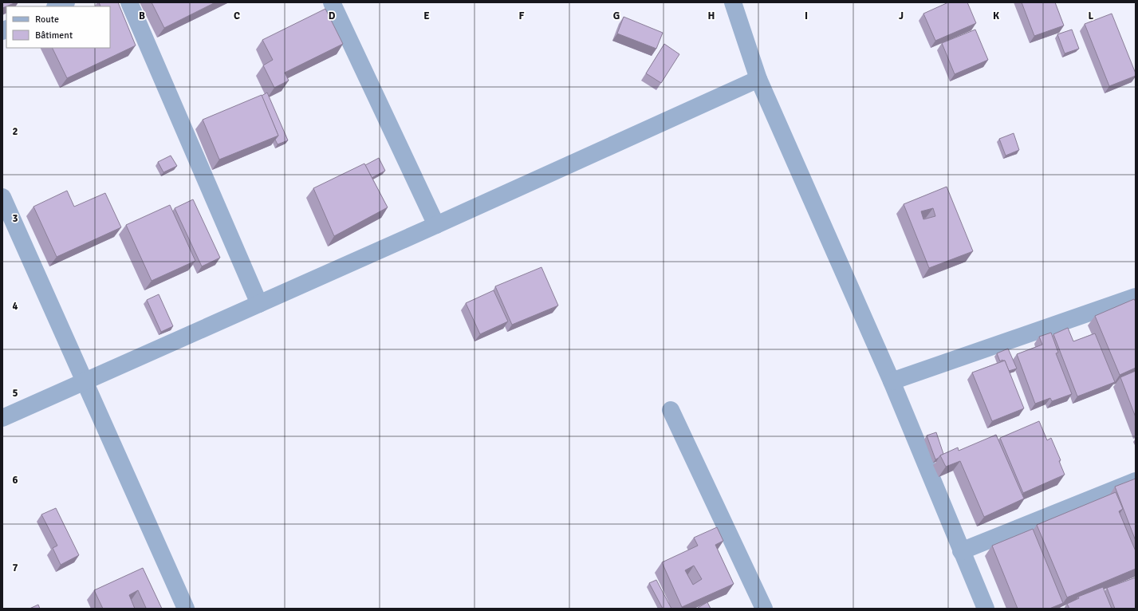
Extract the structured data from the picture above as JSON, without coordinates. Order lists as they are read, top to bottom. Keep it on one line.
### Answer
{"legend":["Route","Bâtiment"],"grid":{"columns":["B","C","D","E","F","G","H","I","J","K","L"],"rows":["2","3","4","5","6","7"]}}
